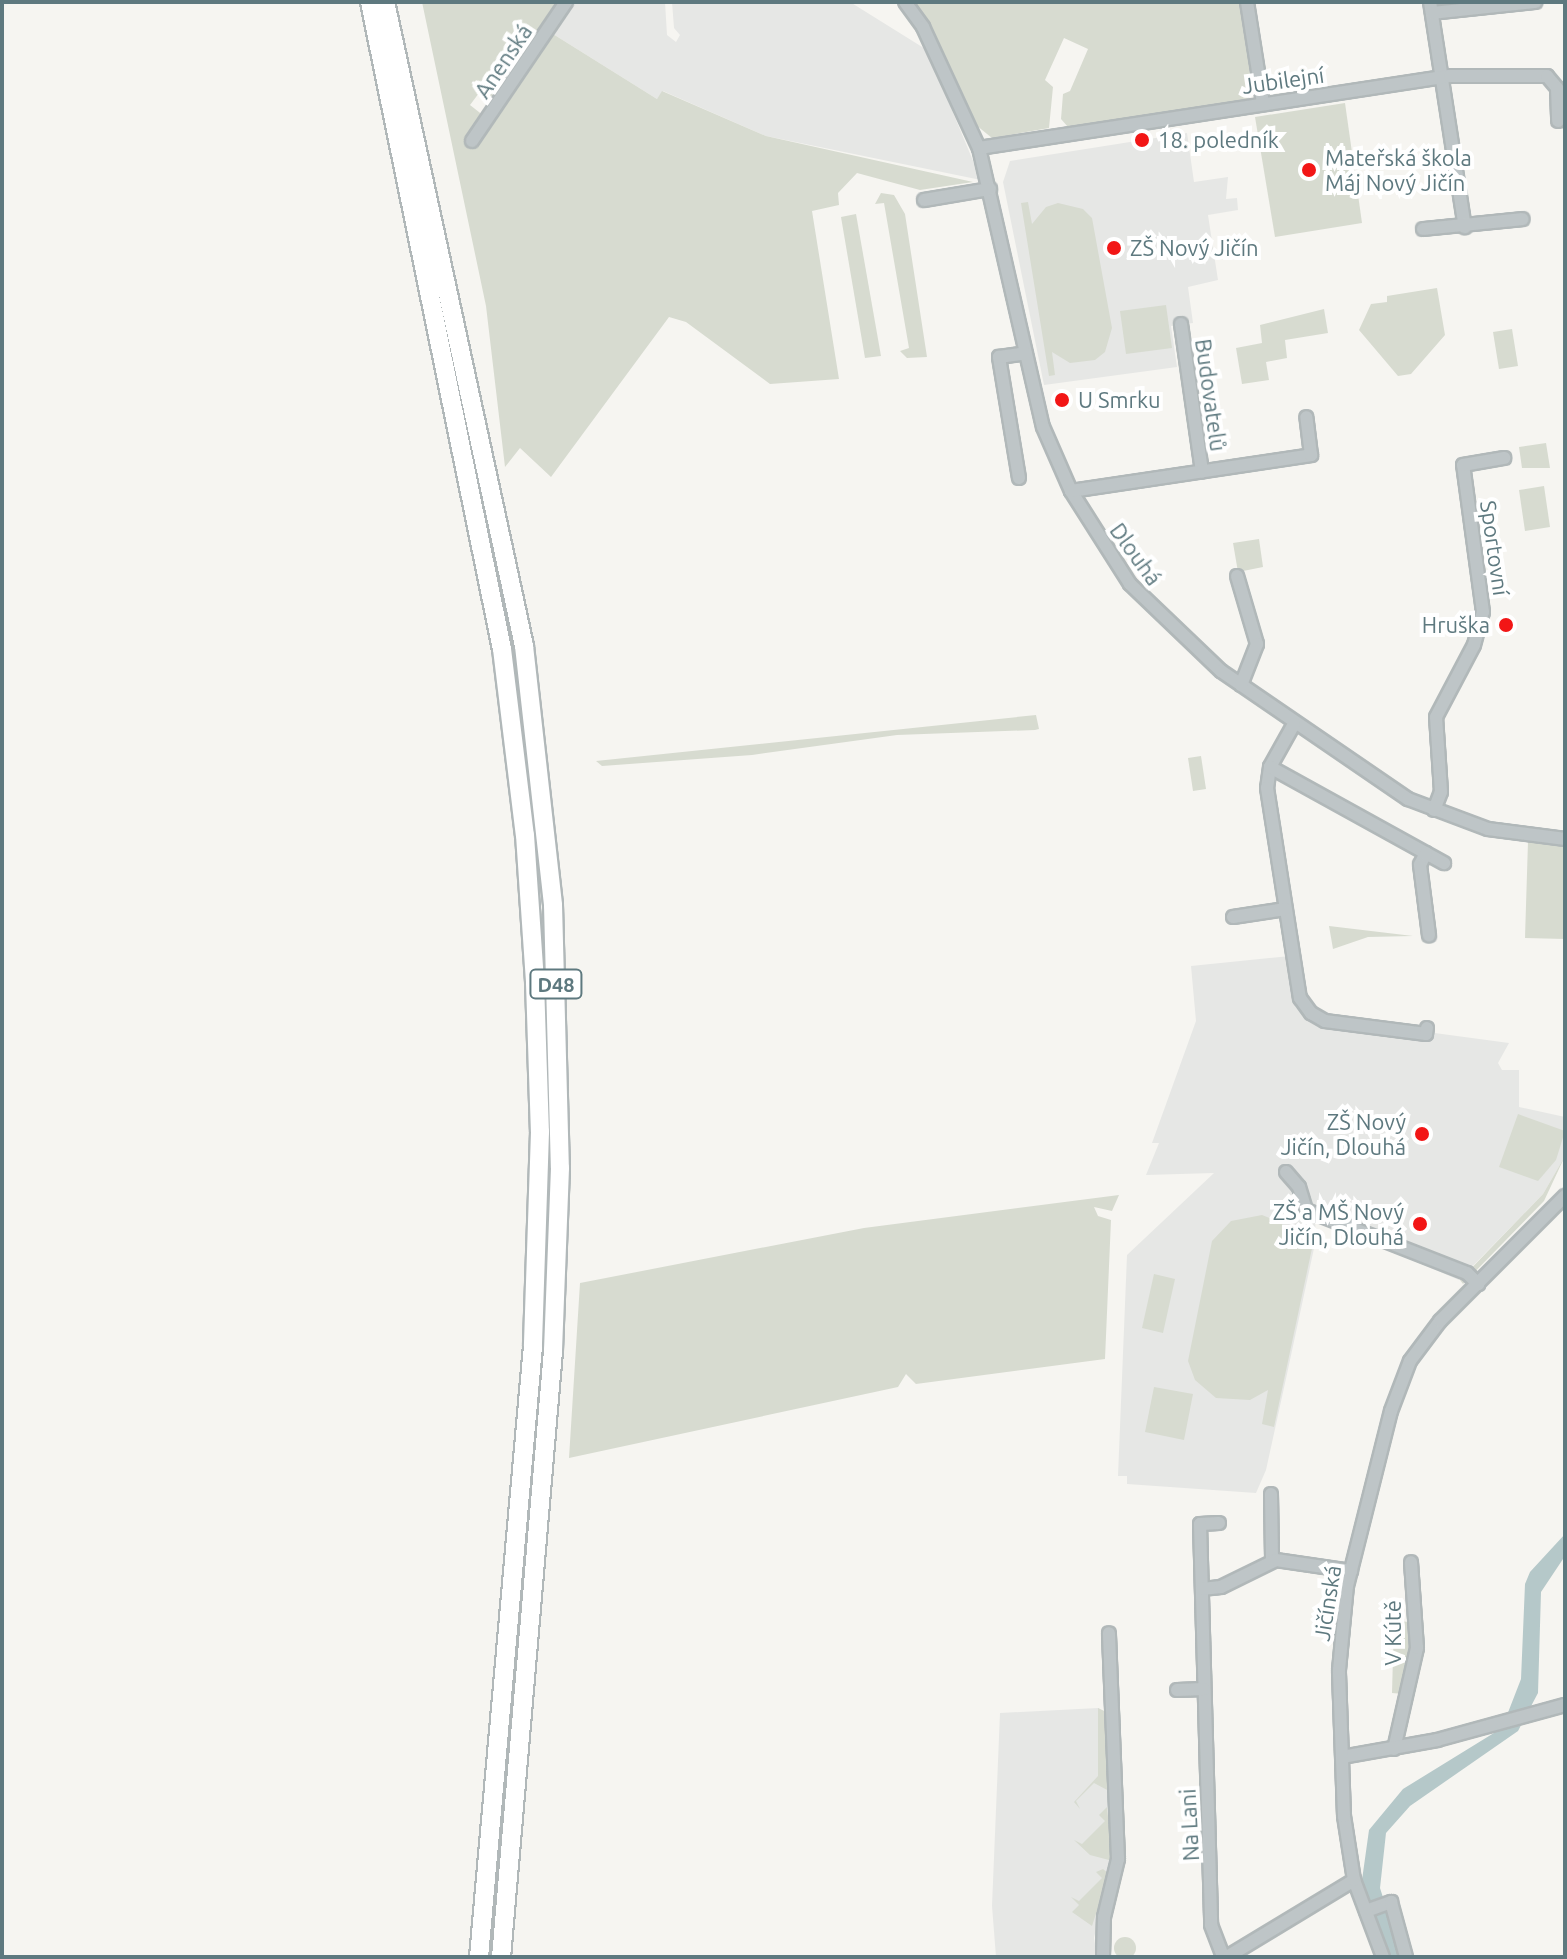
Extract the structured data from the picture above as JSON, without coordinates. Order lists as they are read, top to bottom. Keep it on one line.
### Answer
{"streets":{"highway":["D48"],"street":["Anenská","Jubilejní","Budovatelů","Sportovní","Dlouhá","Jičínská","V Kútě","Na Lani"]},"crossings":[["Jubilejní","Dlouhá"],["Budovatelů","Dlouhá"],["Sportovní","Dlouhá"],["Jičínská","Na Lani"]],"places":["18. poledník","Mateřská škola Máj Nový Jičín","ZŠ Nový Jičín","U Smrku","Hruška","ZŠ Nový Jičín, Dlouhá","ZŠ a MŠ Nový Jičín, Dlouhá"]}
